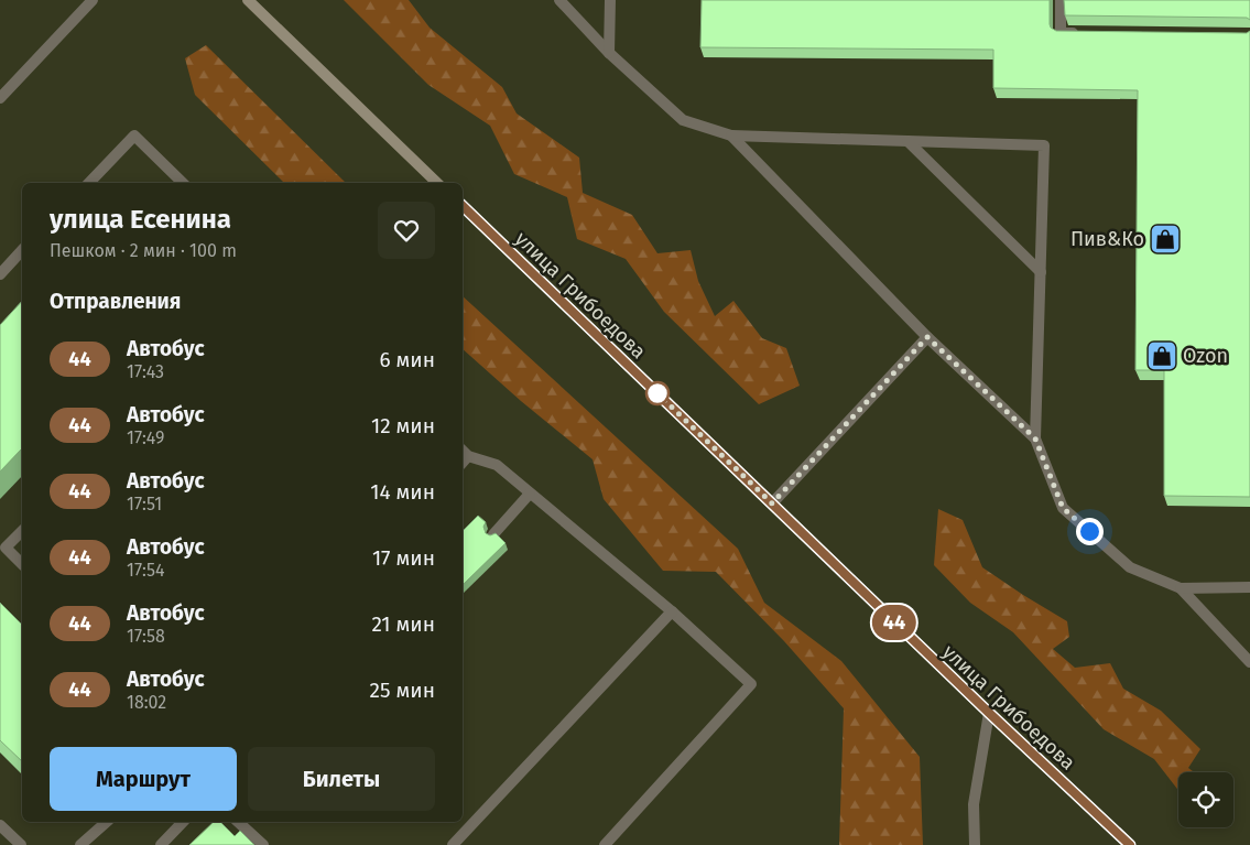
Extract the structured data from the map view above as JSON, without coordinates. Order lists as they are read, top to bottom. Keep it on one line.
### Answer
{"streets":{"main road":["улица Грибоедова"]},"places":{"shop":["Пив&Ко","Ozon"]},"lines":["bus line 44"],"page":{"on_map":"44","heading":[["улица Есенина","Пешком · 2 мин · 100 m"],"Отправления"],"list":[{"mark":"44","name":"Автобус","note":"17:43","value":"6 мин"},{"mark":"44","name":"Автобус","note":"17:49","value":"12 мин"},{"mark":"44","name":"Автобус","note":"17:51","value":"14 мин"},{"mark":"44","name":"Автобус","note":"17:54","value":"17 мин"},{"mark":"44","name":"Автобус","note":"17:58","value":"21 мин"},{"mark":"44","name":"Автобус","note":"18:02","value":"25 мин"}],"buttons":["Маршрут","Билеты"]}}
